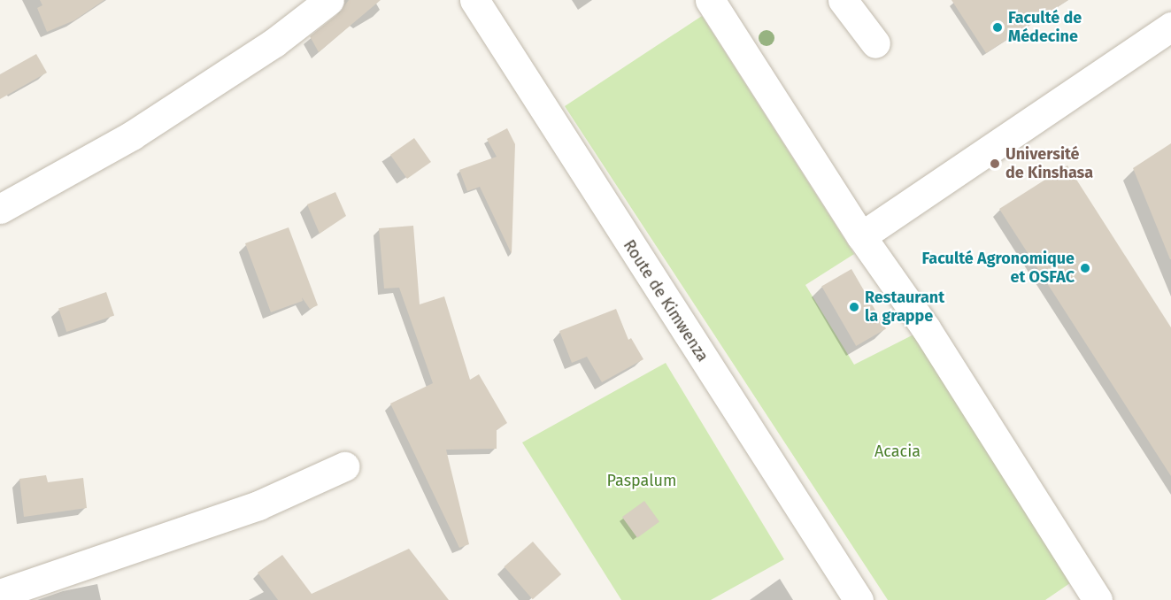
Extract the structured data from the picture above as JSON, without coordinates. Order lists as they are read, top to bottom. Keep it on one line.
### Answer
{"streets":{"street":["Route de Kimwenza"]},"parks":["Acacia","Paspalum"],"places":["Faculté de Médecine","Université de Kinshasa","Faculté Agronomique et OSFAC","Restaurant la grappe"]}
